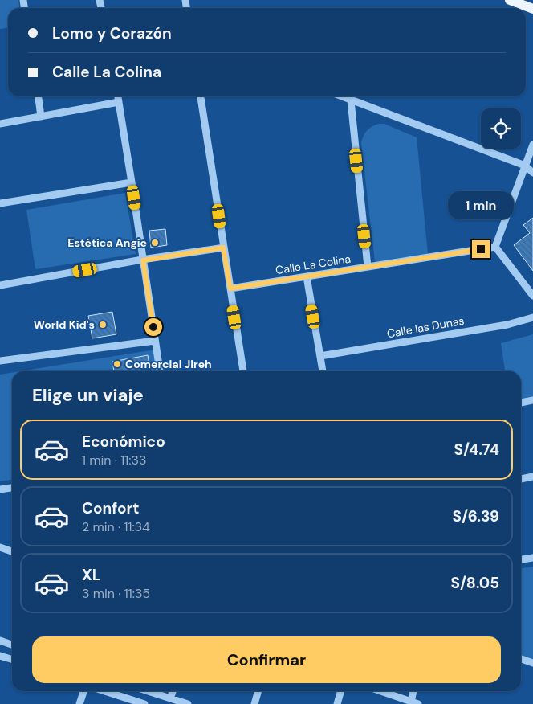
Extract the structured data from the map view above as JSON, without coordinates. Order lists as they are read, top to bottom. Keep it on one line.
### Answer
{"streets":{"street":["Calle La Colina","Calle las Dunas"]},"places":["Estética Angie","World Kid's","Comercial Jireh"],"page":{"banner":["Lomo y Corazón","Calle La Colina"],"bubble":"1 min","heading":"Elige un viaje","list":[{"name":"Económico","note":"1 min · 11:33","value":"S/4.74"},{"name":"Confort","note":"2 min · 11:34","value":"S/6.39"},{"name":"XL","note":"3 min · 11:35","value":"S/8.05"}],"buttons":"Confirmar"}}
